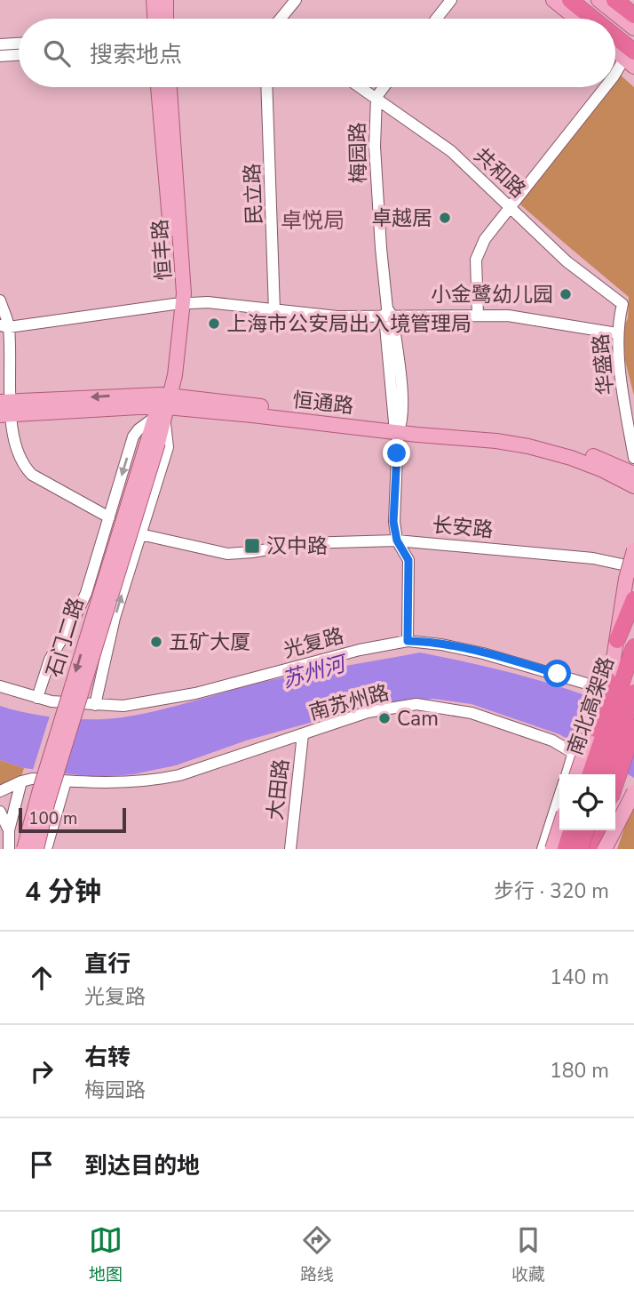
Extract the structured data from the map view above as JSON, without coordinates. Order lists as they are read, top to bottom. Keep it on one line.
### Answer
{"streets":{"highway":["南北高架路"],"main road":["恒丰路","恒通路","石门二路"],"street":["梅园路","共和路","民立路","华盛路","长安路","光复路","南苏州路","大田路"]},"crossings":[["梅园路","共和路"],["梅园路","恒通路"],["梅园路","长安路"],["梅园路","光复路"],["共和路","华盛路"],["恒丰路","恒通路"],["恒丰路","长安路"],["恒丰路","石门二路"],["恒丰路","光复路"],["南苏州路","大田路"]],"districts":["卓悦局"],"water":["苏州河"],"places":{"other":["卓越居","小金鹭幼儿园","上海市公安局出入境管理局","五矿大厦","Cam"],"transit":["汉中路"]},"scale_bar":"100 m","page":{"search":"搜索地点","scale":"100 m","heading":["4 分钟","步行 · 320 m"],"list":[["直行","光复路","140 m"],["右转","梅园路","180 m"],"到达目的地"],"nav":["地图","路线","收藏"]}}
